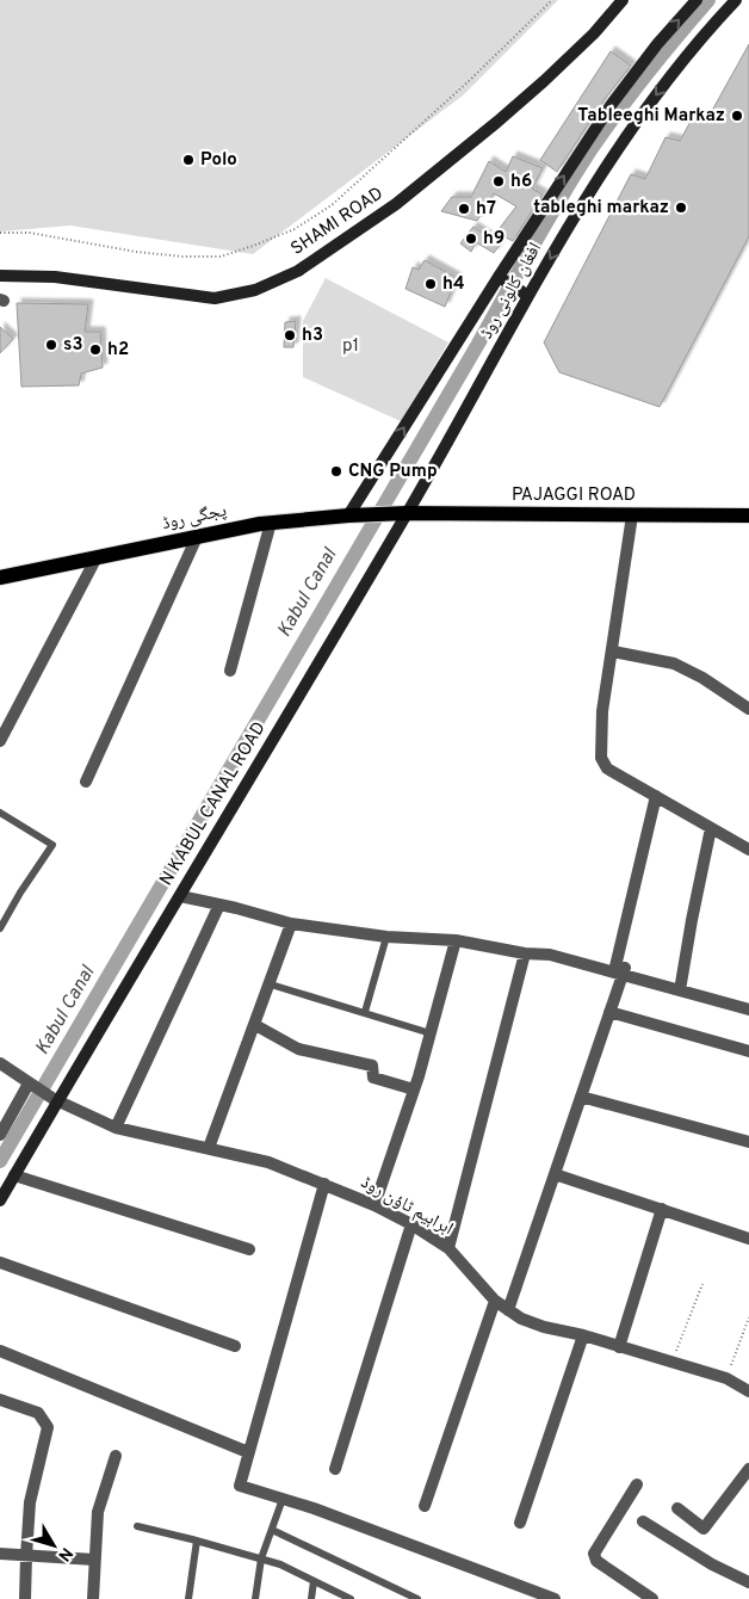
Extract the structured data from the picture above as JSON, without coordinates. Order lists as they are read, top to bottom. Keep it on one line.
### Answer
{"streets":{"main road":["SHAMI ROAD","افغان کالونی روڈ","PAJAGGI ROAD","پجگی روڈ","N KABUL CANAL ROAD"],"street":["ابراہیم ٹاؤن روڈ"]},"crossings":[["افغان کالونی روڈ","PAJAGGI ROAD"],["افغان کالونی روڈ","پجگی روڈ"],["افغان کالونی روڈ","N KABUL CANAL ROAD"],["PAJAGGI ROAD","پجگی روڈ"],["PAJAGGI ROAD","N KABUL CANAL ROAD"],["پجگی روڈ","N KABUL CANAL ROAD"],["N KABUL CANAL ROAD","ابراہیم ٹاؤن روڈ"]],"water":["Kabul Canal"],"parks":["p1"],"places":["Tableeghi Markaz","Polo","h6","tableghi markaz","h7","h9","h4","h3","s3","h2","CNG Pump"],"north":"bottom right"}
